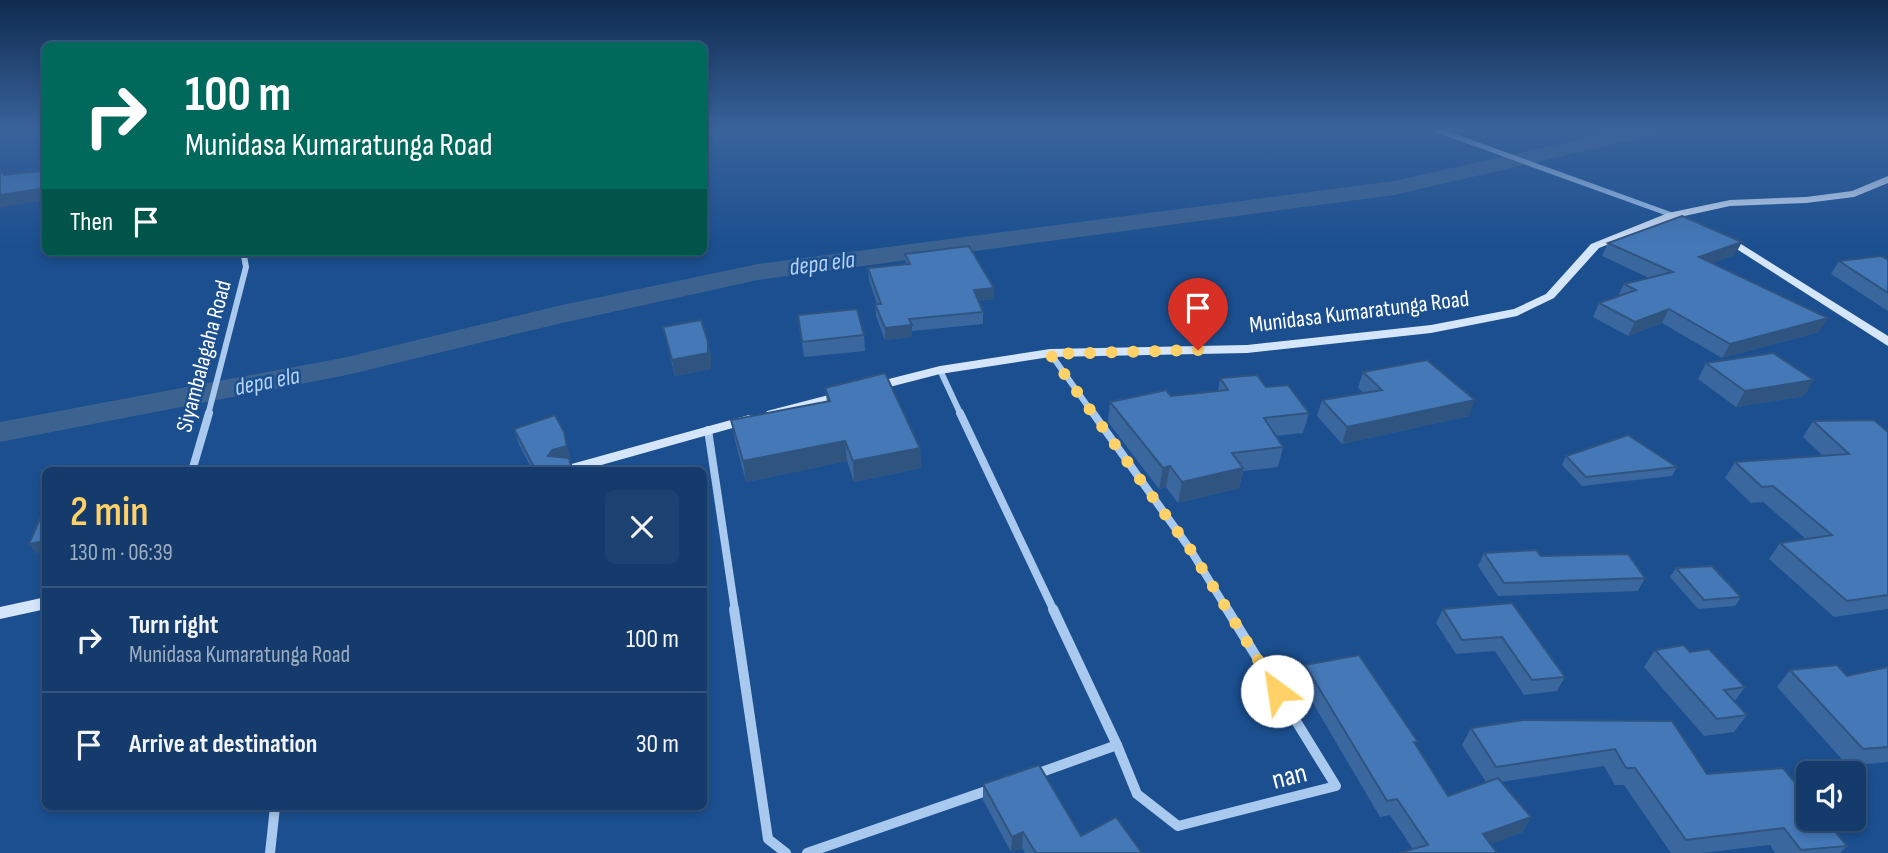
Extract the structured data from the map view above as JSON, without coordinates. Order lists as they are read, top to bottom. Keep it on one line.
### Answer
{"streets":{"street":["Munidasa Kumaratunga Road","Siyambalagaha Road","nan"]},"crossings":[["Munidasa Kumaratunga Road","nan"]],"water":["depa ela"],"page":{"turn":["100 m","Munidasa Kumaratunga Road"],"then":"Then","heading":["2 min","130 m · 06:39"],"list":[{"name":"Turn right","note":"Munidasa Kumaratunga Road","value":"100 m"},{"name":"Arrive at destination","value":"30 m"}]}}
